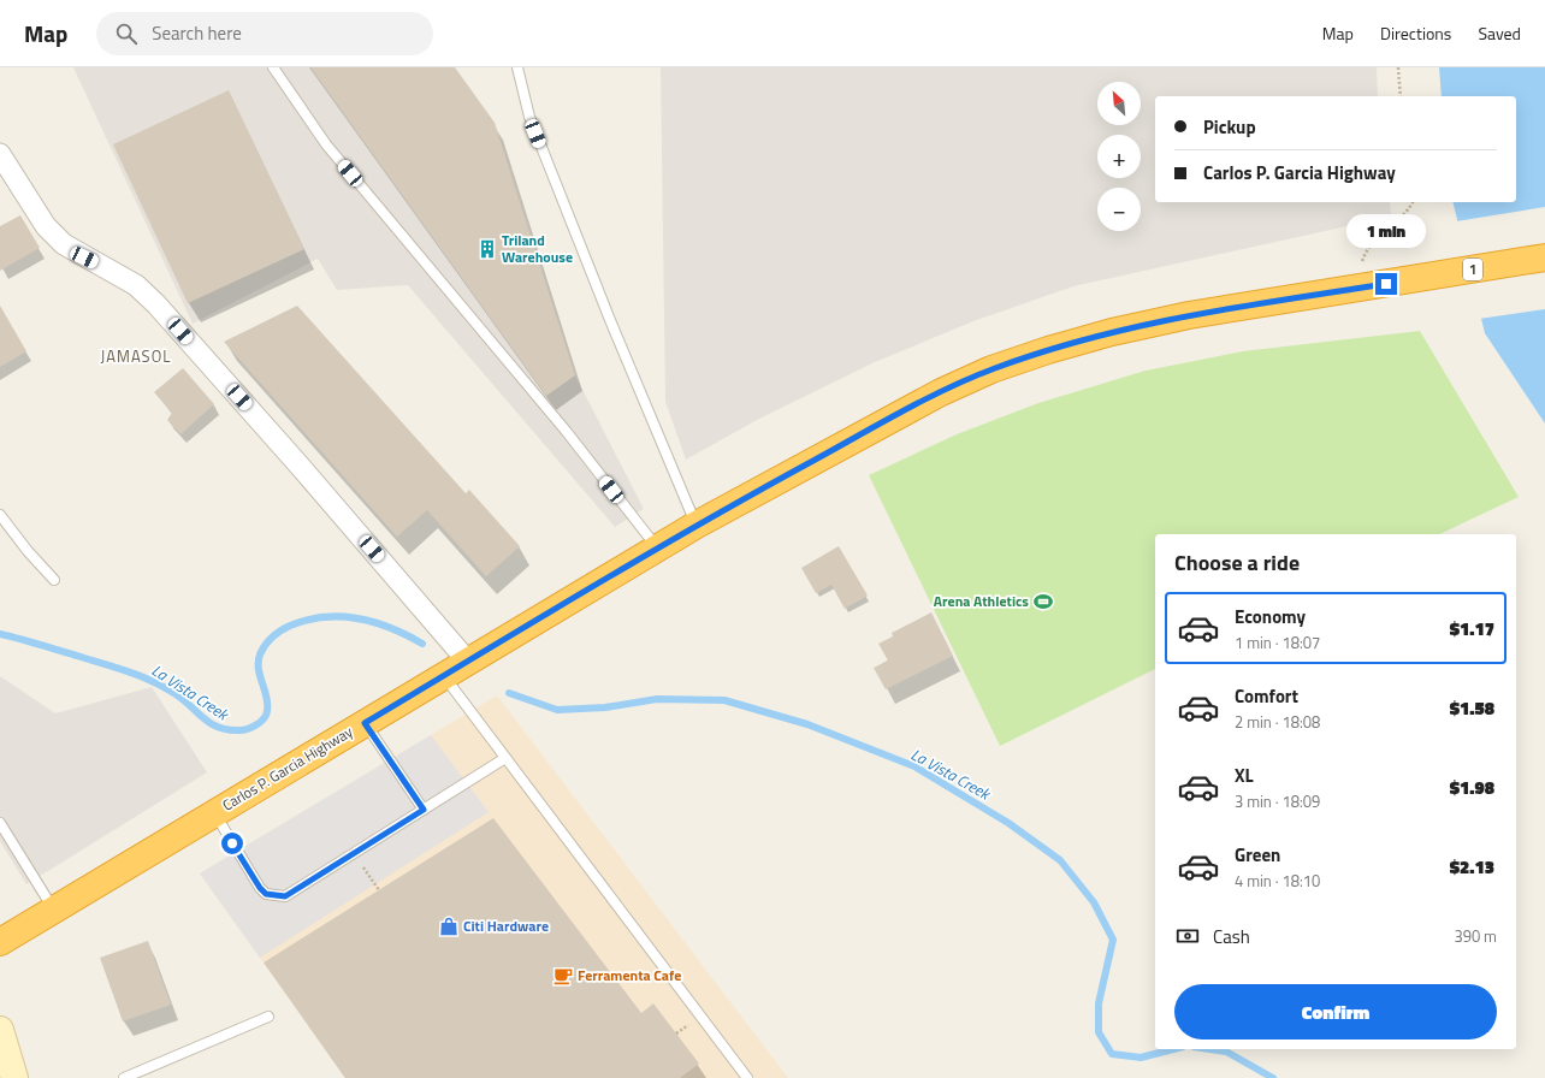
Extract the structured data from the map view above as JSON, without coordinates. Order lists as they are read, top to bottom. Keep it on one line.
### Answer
{"streets":{"highway":["1","Carlos P. Garcia Highway"]},"districts":["JAMASOL"],"water":["La Vista Creek"],"places":{"building":["Triland Warehouse"],"sports":["Arena Athletics"],"shop":["Citi Hardware"],"cafe":["Ferramenta Cafe"]},"north":"top left","page":{"header":"Map","search":"Search here","nav":["Map","Directions","Saved"],"map_buttons":["+","−"],"banner":["Pickup","Carlos P. Garcia Highway"],"bubble":"1 min","heading":"Choose a ride","list":[{"name":"Economy","note":"1 min · 18:07","value":"$1.17"},{"name":"Comfort","note":"2 min · 18:08","value":"$1.58"},{"name":"XL","note":"3 min · 18:09","value":"$1.98"},{"name":"Green","note":"4 min · 18:10","value":"$2.13"}],"pay":["Cash","390 m"],"buttons":"Confirm"}}
